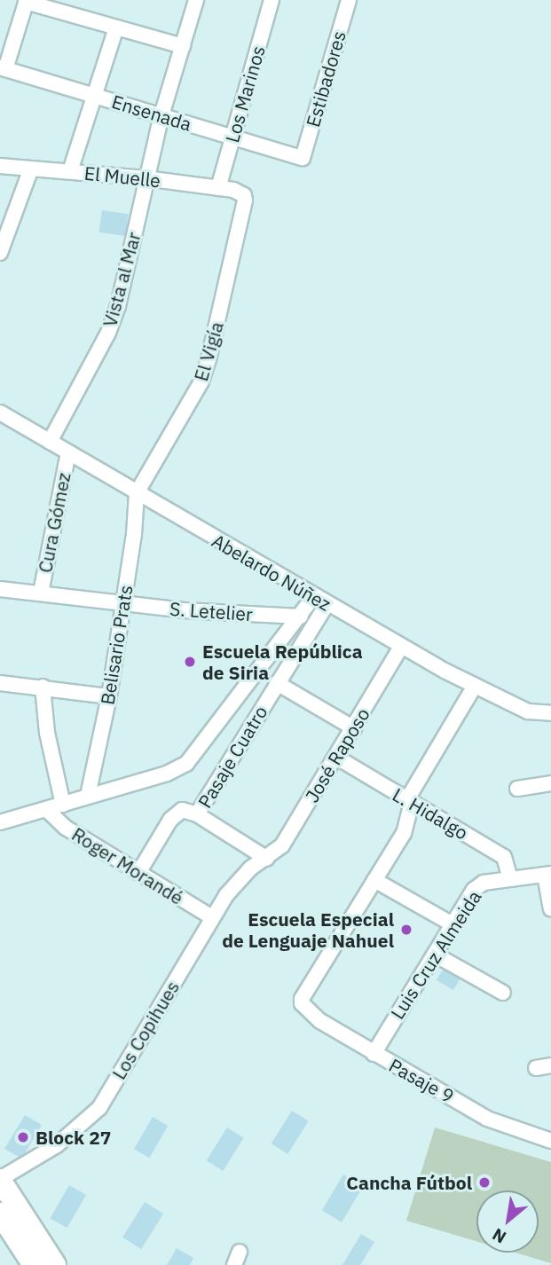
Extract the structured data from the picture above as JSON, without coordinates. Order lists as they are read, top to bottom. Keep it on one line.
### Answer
{"streets":{"street":["Estibadores","Los Marinos","Ensenada","El Muelle","Vista al Mar","El Vigía","Cura Gómez","Abelardo Núñez","S. Letelier","Belisario Prats","José Raposo","Pasaje Cuatro","L. Hidalgo","Roger Morandé","Luis Cruz Almeida","Los Copihues","Pasaje 9"]},"crossings":[["Estibadores","Ensenada"],["Los Marinos","Ensenada"],["Los Marinos","El Muelle"],["Ensenada","Vista al Mar"],["El Muelle","Vista al Mar"],["El Muelle","El Vigía"],["Vista al Mar","Abelardo Núñez"],["El Vigía","Abelardo Núñez"],["El Vigía","Belisario Prats"],["Cura Gómez","Abelardo Núñez"],["Cura Gómez","S. Letelier"],["Abelardo Núñez","Belisario Prats"],["Abelardo Núñez","José Raposo"],["Abelardo Núñez","Pasaje Cuatro"],["S. Letelier","Belisario Prats"],["José Raposo","L. Hidalgo"],["José Raposo","Los Copihues"],["Pasaje Cuatro","Roger Morandé"],["L. Hidalgo","Luis Cruz Almeida"],["Roger Morandé","Los Copihues"],["Luis Cruz Almeida","Pasaje 9"]],"places":["Escuela República de Siria","Escuela Especial de Lenguaje Nahuel","Block 27","Cancha Fútbol"],"north":"bottom left"}
